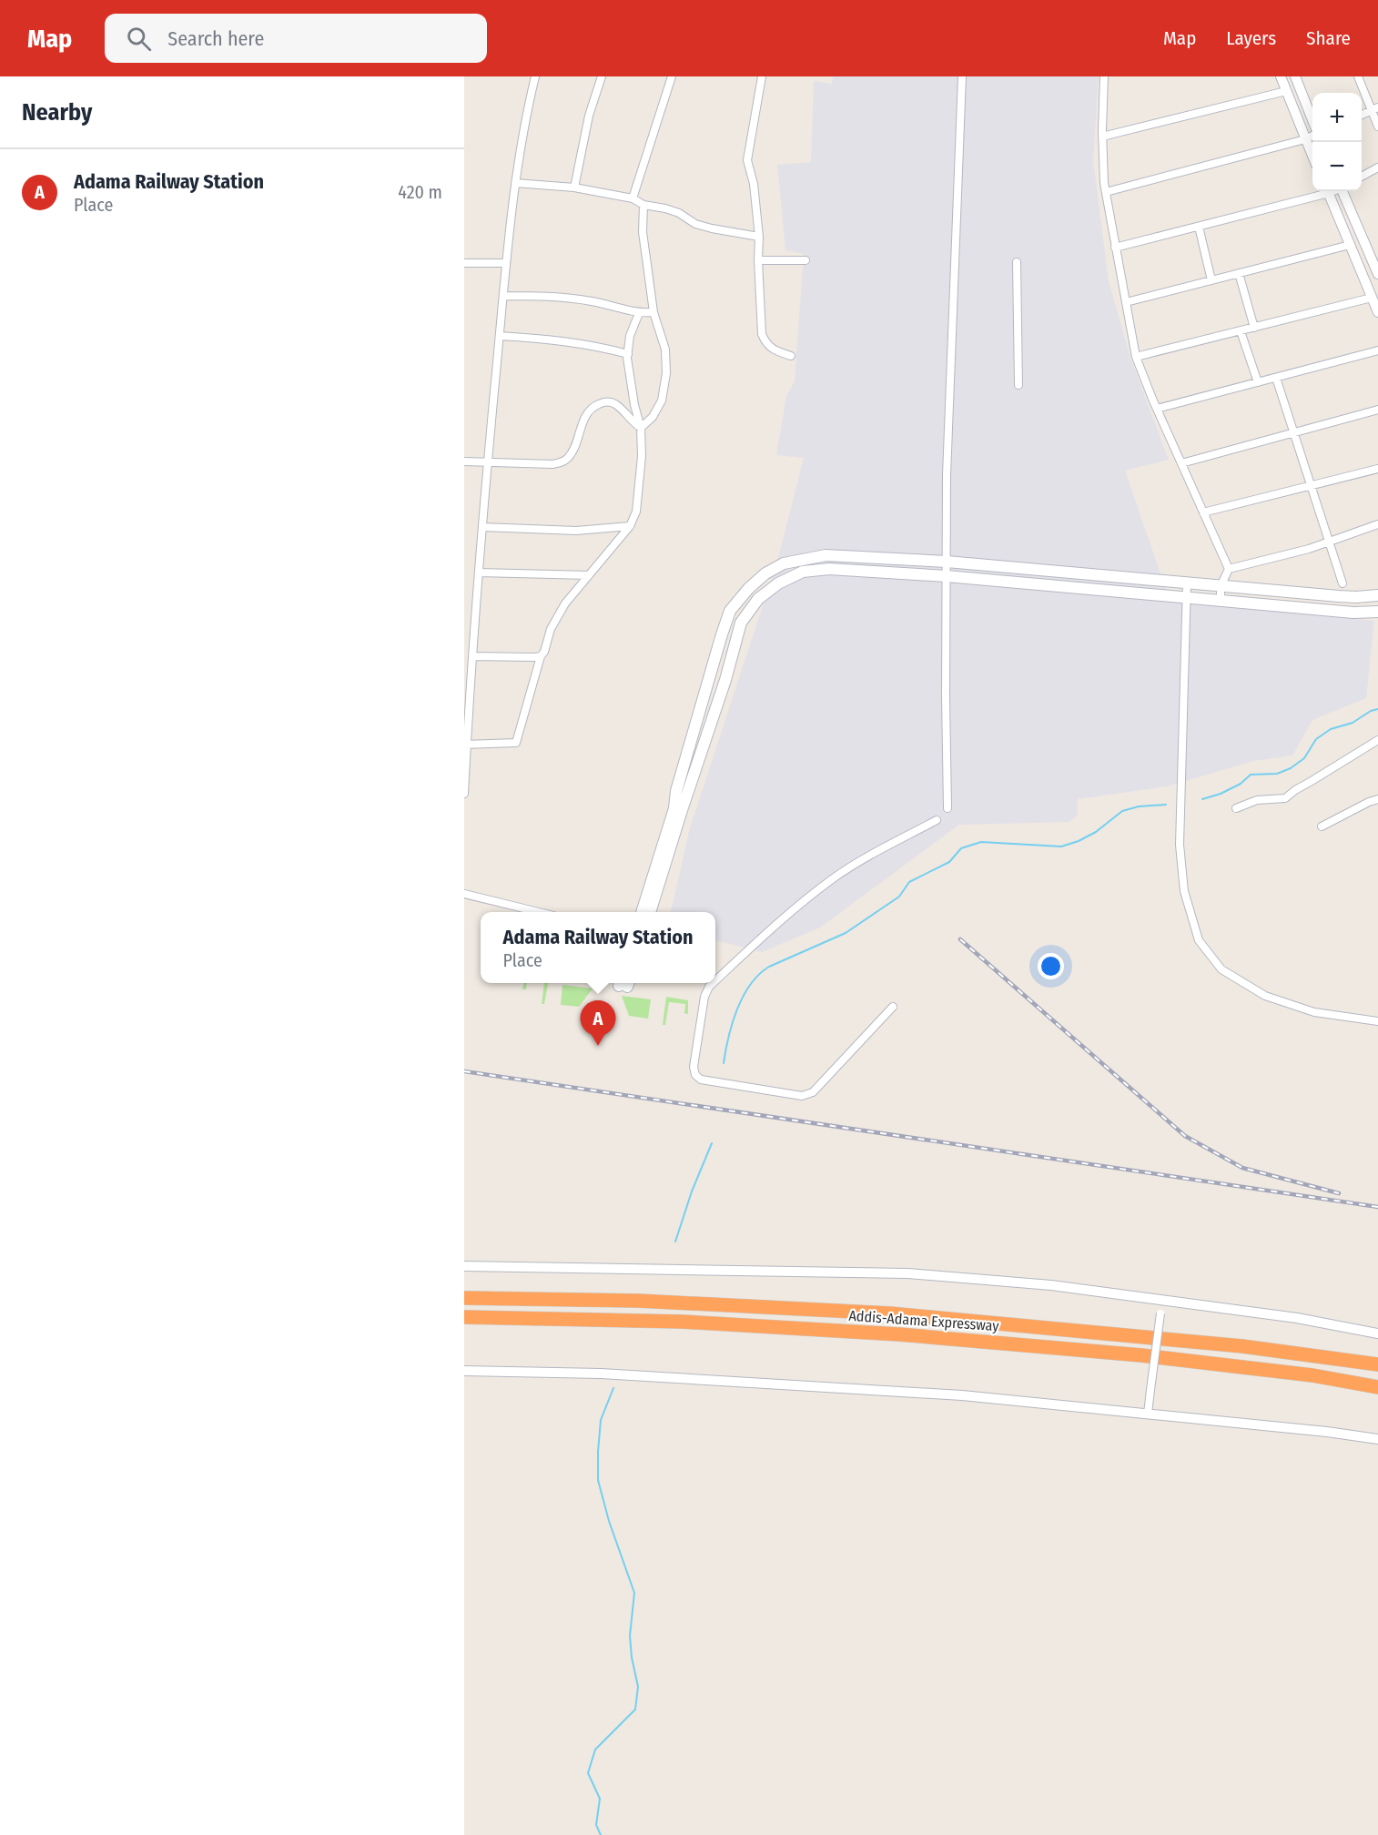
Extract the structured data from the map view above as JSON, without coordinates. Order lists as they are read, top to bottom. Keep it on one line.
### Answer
{"streets":{"highway":["Addis-Adama Expressway"]},"page":{"header":"Map","search":"Search here","nav":["Map","Layers","Share"],"heading":"Nearby","map_buttons":["+","−"],"list":[{"mark":"A","name":"Adama Railway Station","note":"Place","value":"420 m"}],"popup":["Adama Railway Station","Place"],"pins":"A"}}
